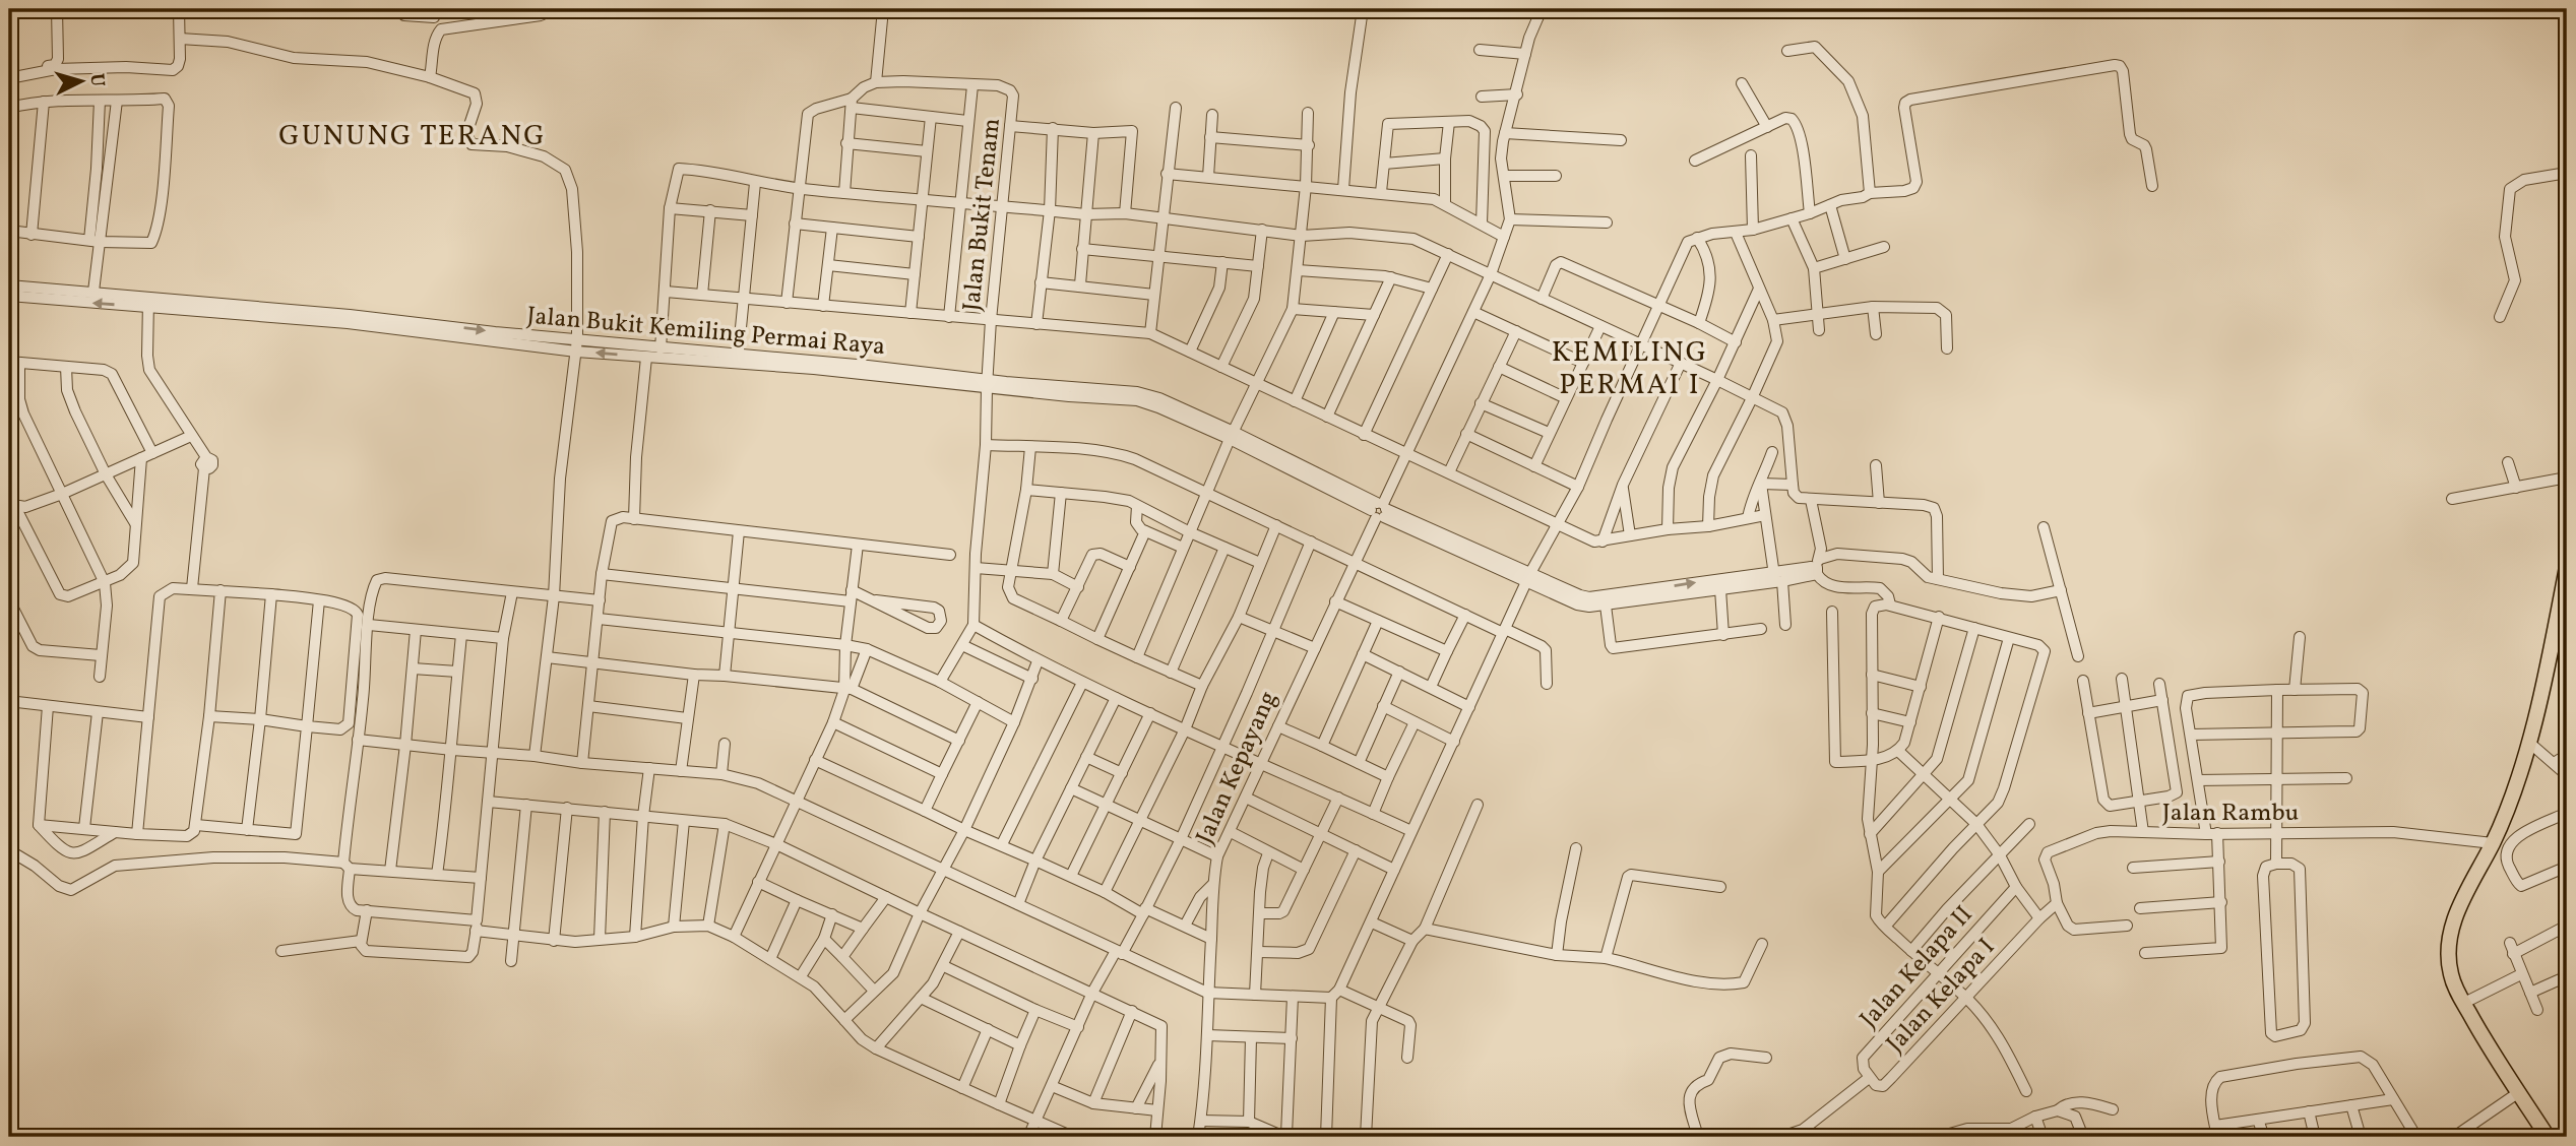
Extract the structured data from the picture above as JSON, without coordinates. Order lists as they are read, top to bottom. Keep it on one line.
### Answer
{"streets":{"street":["Jalan Bukit Tenam","Jalan Bukit Kemiling Permai Raya","Jalan Kepayang","Jalan Rambu","Jalan Kelapa II","Jalan Kelapa I"]},"crossings":[["Jalan Bukit Tenam","Jalan Bukit Kemiling Permai Raya"],["Jalan Bukit Kemiling Permai Raya","Jalan Kepayang"],["Jalan Kelapa II","Jalan Kelapa I"]],"districts":["GUNUNG TERANG","KEMILING PERMAI I"],"north":"right"}
